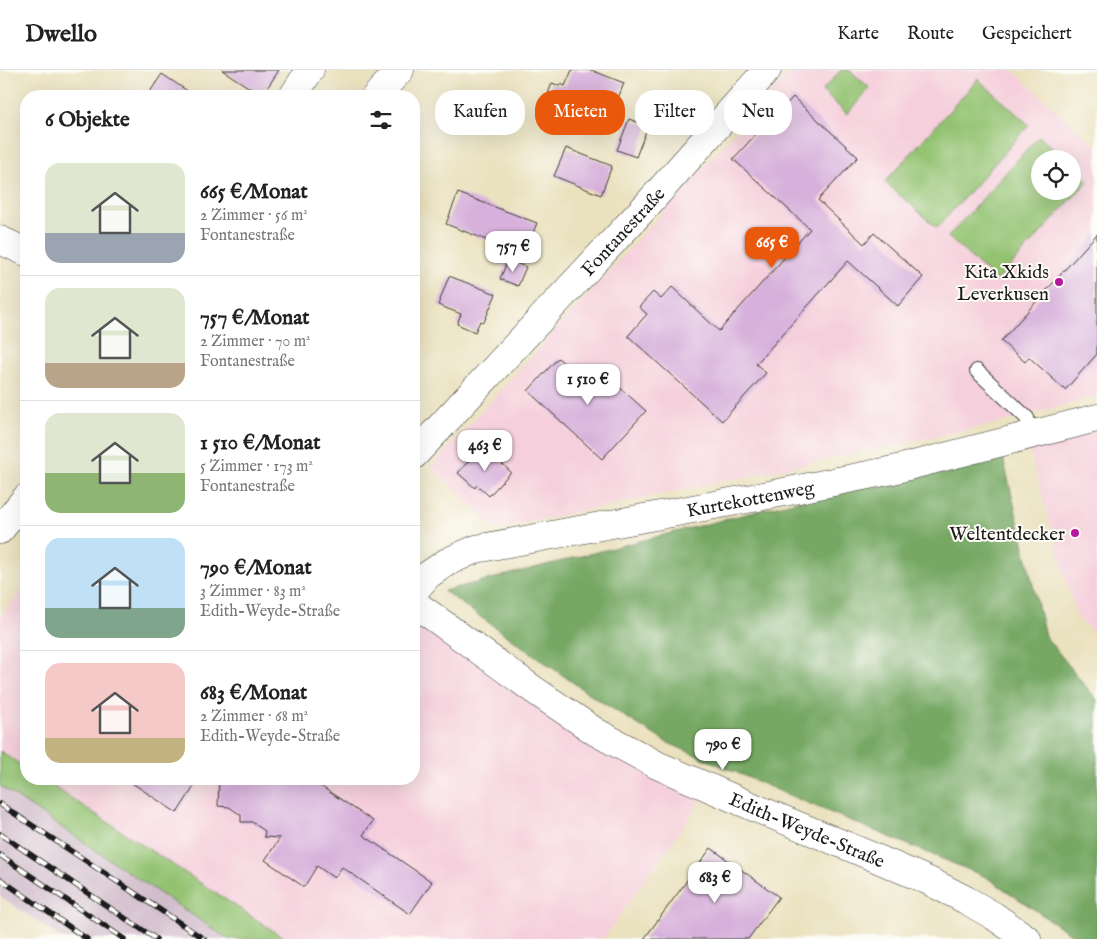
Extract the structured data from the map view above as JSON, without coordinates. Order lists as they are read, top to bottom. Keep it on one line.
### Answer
{"streets":{"street":["Fontanestraße","Kurtekottenweg","Edith-Weyde-Straße"]},"places":["Kita Xkids Leverkusen","Weltentdecker"],"page":{"header":"Dwello","nav":["Karte","Route","Gespeichert"],"chip":["Kaufen","Mieten","Filter","Neu"],"heading":"6 Objekte","list":[{"name":"665 €/Monat","note":"2 Zimmer · 56 m² · Fontanestraße"},{"name":"757 €/Monat","note":"2 Zimmer · 70 m² · Fontanestraße"},{"name":"1 510 €/Monat","note":"5 Zimmer · 173 m² · Fontanestraße"},{"name":"790 €/Monat","note":"3 Zimmer · 83 m² · Edith-Weyde-Straße"},{"name":"683 €/Monat","note":"2 Zimmer · 68 m² · Edith-Weyde-Straße"}],"price":["665 €","757 €","1 510 €","463 €","790 €","683 €"]}}
